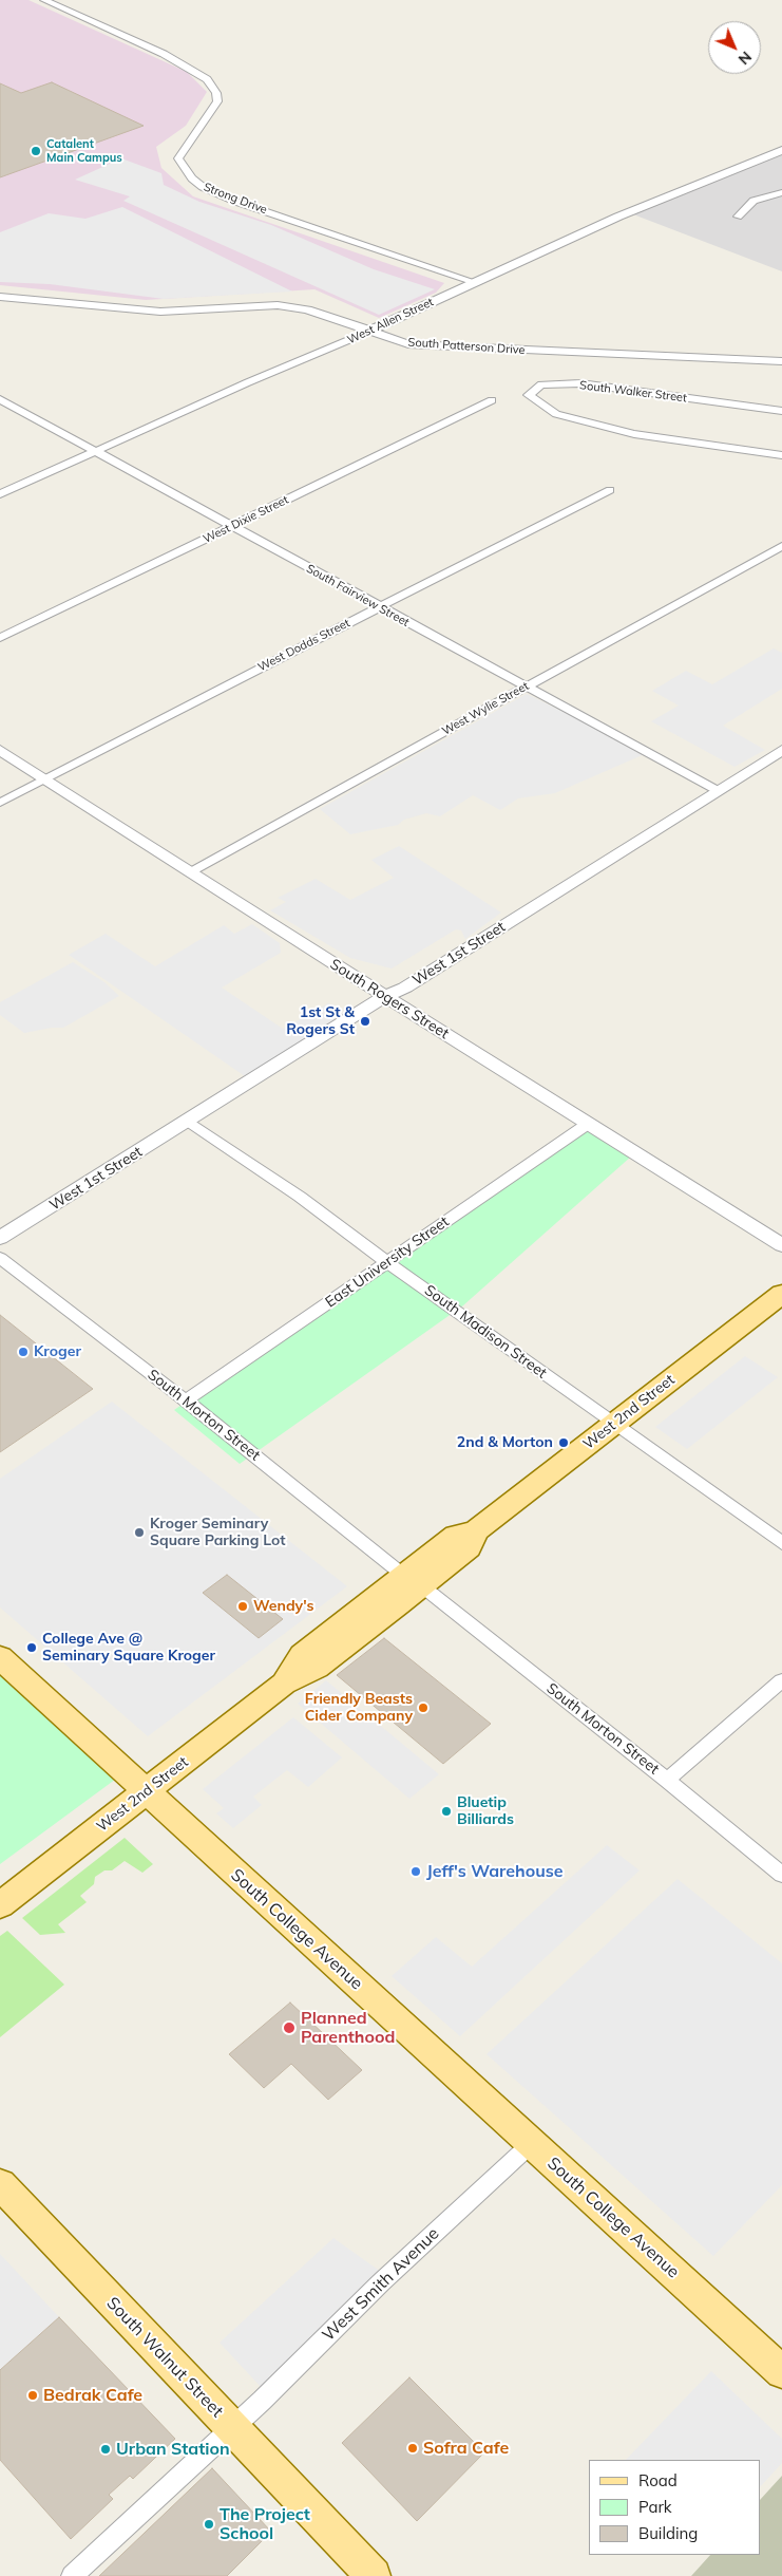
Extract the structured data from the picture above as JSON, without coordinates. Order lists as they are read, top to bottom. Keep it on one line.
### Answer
{"streets":{"main road":["West 2nd Street","South College Avenue","South Walnut Street"],"street":["Strong Drive","West Allen Street","South Patterson Drive","South Walker Street","West Dixie Street","South Fairview Street","West Dodds Street","West Wylie Street","West 1st Street","South Rogers Street","East University Street","South Madison Street","South Morton Street","West Smith Avenue"]},"crossings":[["Strong Drive","West Allen Street"],["West Allen Street","South Patterson Drive"],["West Allen Street","South Fairview Street"],["West Dixie Street","South Fairview Street"],["South Fairview Street","West Dodds Street"],["South Fairview Street","West Wylie Street"],["South Fairview Street","West 1st Street"],["West Dodds Street","South Rogers Street"],["West Wylie Street","South Rogers Street"],["West 1st Street","South Rogers Street"],["West 1st Street","South Madison Street"],["South Rogers Street","East University Street"],["East University Street","South Madison Street"],["East University Street","South Morton Street"],["South Madison Street","West 2nd Street"],["West 2nd Street","South Morton Street"],["West 2nd Street","South College Avenue"],["South College Avenue","West Smith Avenue"],["West Smith Avenue","South Walnut Street"]],"places":["Catalent Main Campus","1st St & Rogers St","Kroger","2nd & Morton","Kroger Seminary Square Parking Lot","Wendy's","College Ave @ Seminary Square Kroger","Friendly Beasts Cider Company","Bluetip Billiards","Jeff's Warehouse","Planned Parenthood","Bedrak Cafe","Sofra Cafe","Urban Station","The Project School"],"legend":["Road","Park","Building"],"north":"bottom right"}
